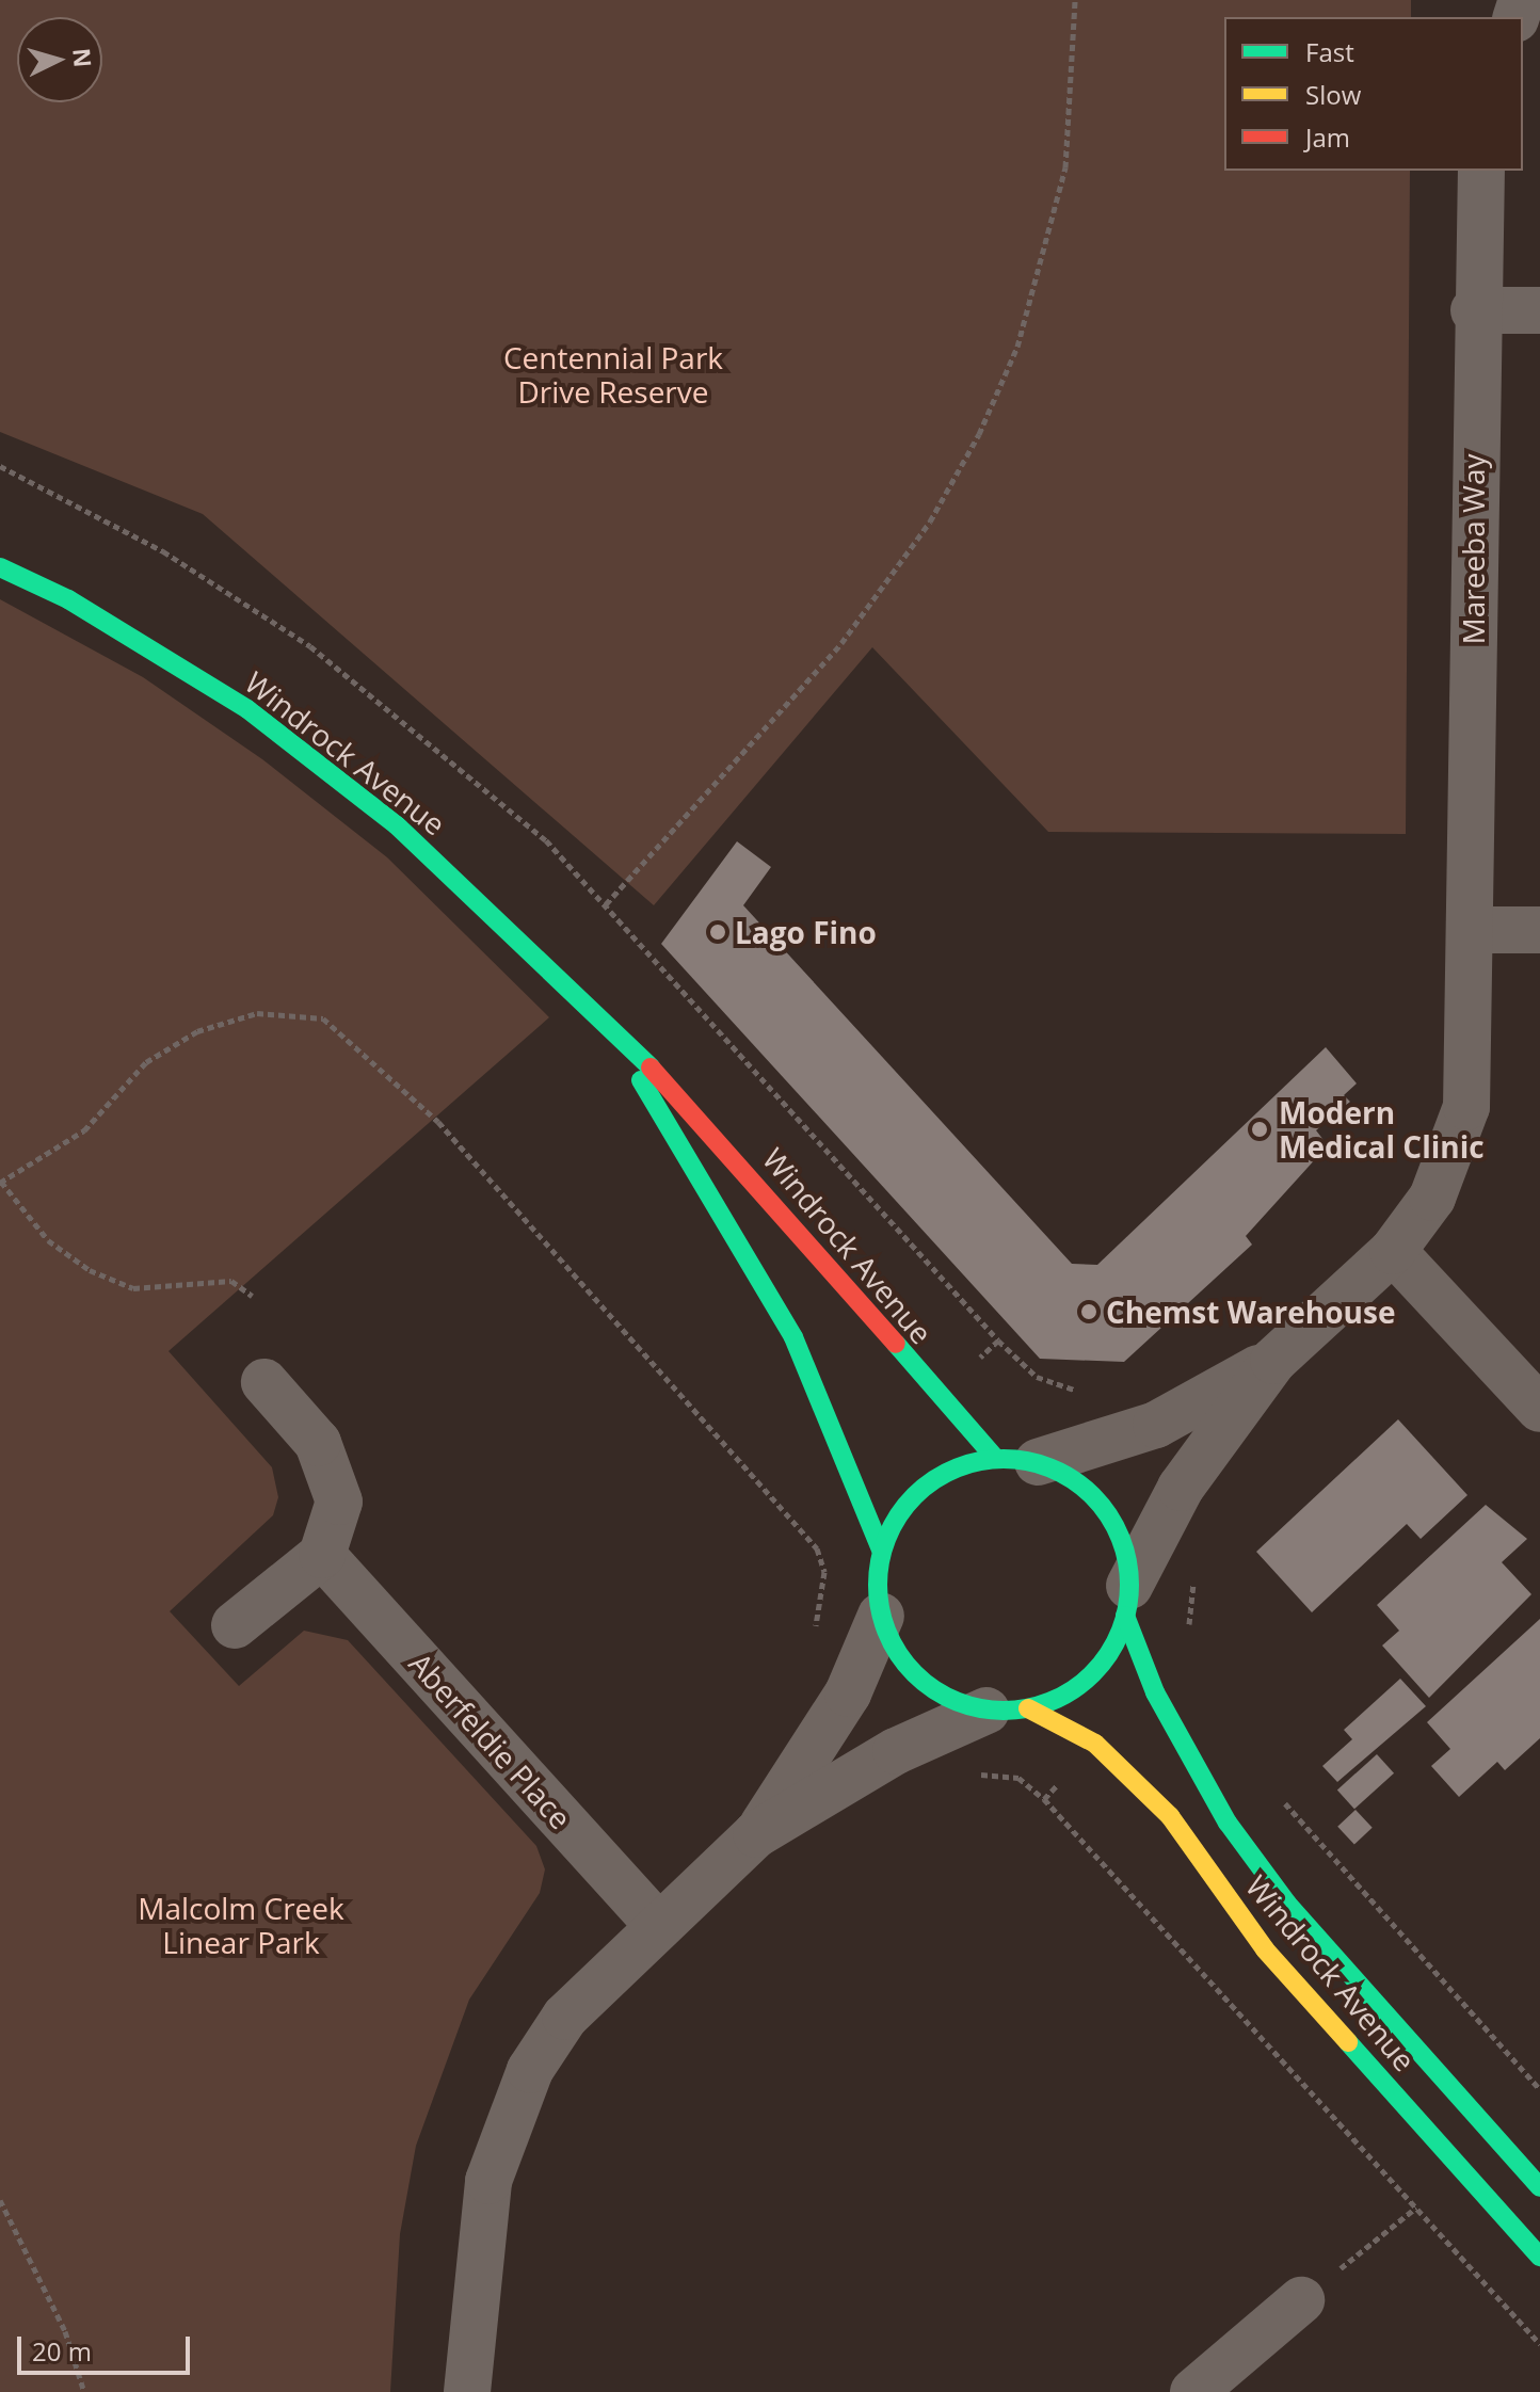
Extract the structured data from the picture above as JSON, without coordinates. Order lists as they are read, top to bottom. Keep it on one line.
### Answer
{"streets":{"street":["Mareeba Way","Windrock Avenue","Aberfeldie Place"]},"crossings":[["Mareeba Way","Windrock Avenue"]],"parks":["Centennial Park Drive Reserve","Malcolm Creek Linear Park"],"places":["Lago Fino","Modern Medical Clinic","Chemst Warehouse"],"legend":["Fast","Slow","Jam"],"scale_bar":"20 m","north":"right"}
